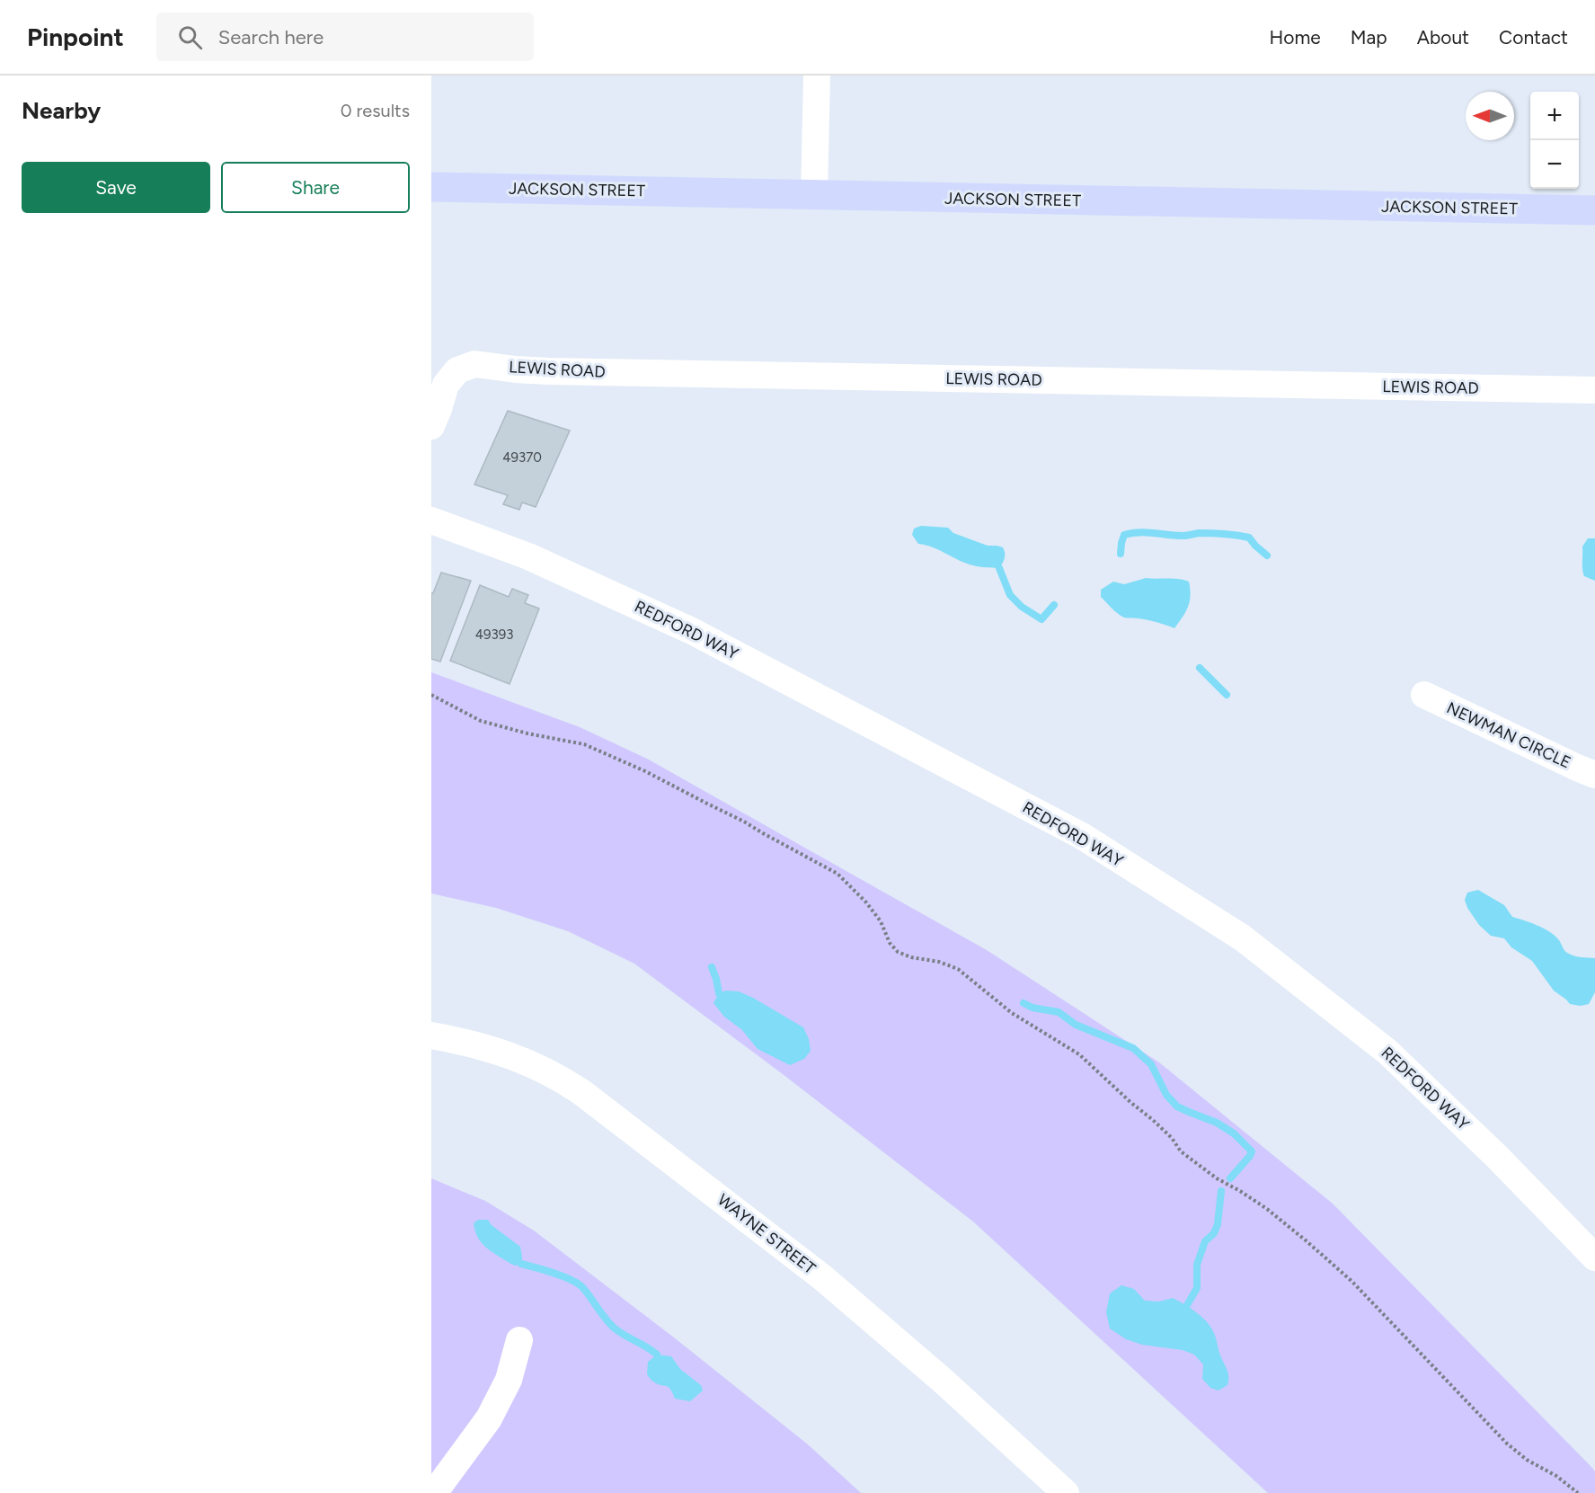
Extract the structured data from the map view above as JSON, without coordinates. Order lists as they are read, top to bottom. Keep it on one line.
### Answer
{"streets":{"main road":["JACKSON STREET"],"street":["LEWIS ROAD","REDFORD WAY","NEWMAN CIRCLE","WAYNE STREET"]},"house_numbers":["49370","49393"],"north":"left","page":{"header":"Pinpoint","search":"Search here","nav":["Home","Map","About","Contact"],"heading":["Nearby","0 results"],"map_buttons":["+","−"],"buttons":["Save","Share"]}}
